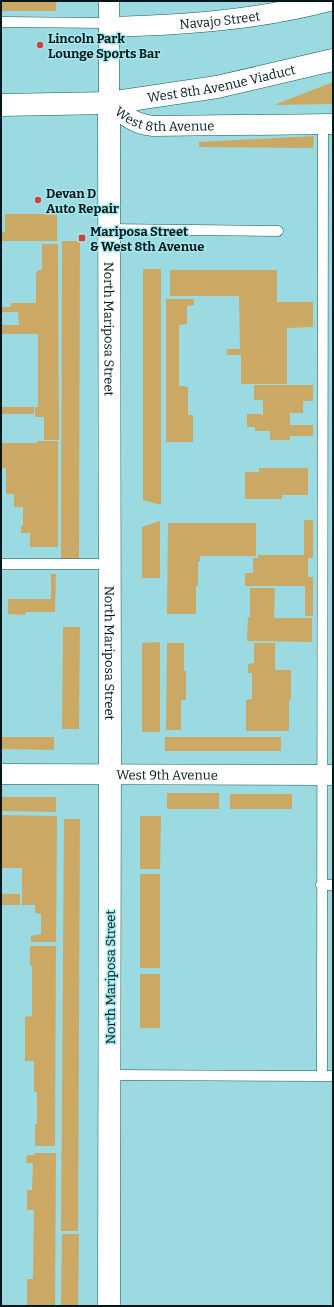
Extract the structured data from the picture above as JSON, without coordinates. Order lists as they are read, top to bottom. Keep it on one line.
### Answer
{"streets":{"street":["Navajo Street","West 8th Avenue Viaduct","West 8th Avenue","North Mariposa Street","West 9th Avenue"]},"crossings":[["Navajo Street","North Mariposa Street"],["West 8th Avenue Viaduct","West 8th Avenue"],["West 8th Avenue Viaduct","North Mariposa Street"],["West 8th Avenue","North Mariposa Street"],["North Mariposa Street","West 9th Avenue"]],"places":{"other":["Lincoln Park Lounge Sports Bar","Devan D Auto Repair"],"transit":["Mariposa Street & West 8th Avenue"]}}
